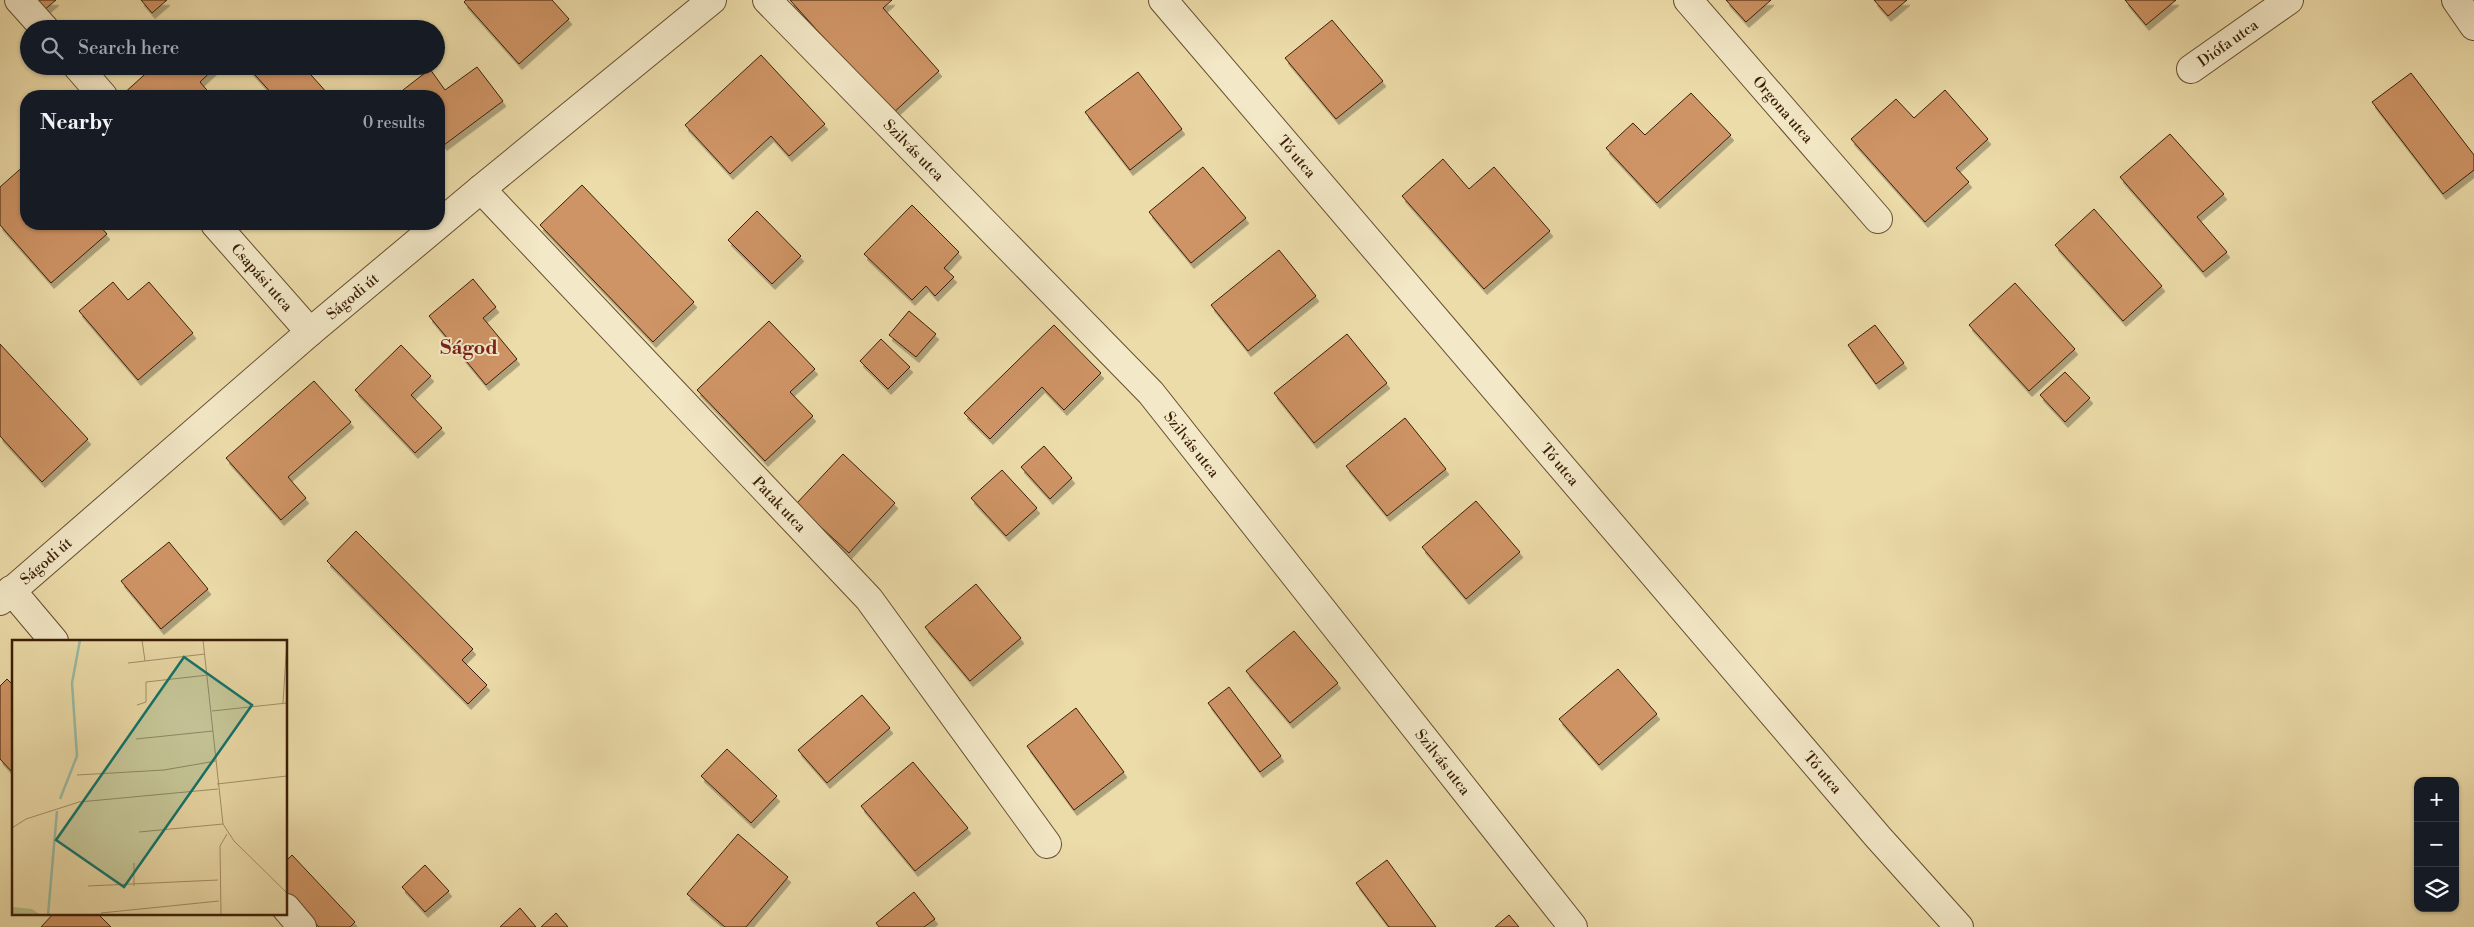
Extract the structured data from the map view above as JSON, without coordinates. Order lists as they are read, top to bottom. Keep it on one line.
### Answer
{"streets":{"street":["Diófa utca","Orgona utca","Szilvás utca","Tó utca","Csapási utca","Ságodi út","Patak utca"]},"crossings":[["Csapási utca","Ságodi út"],["Ságodi út","Patak utca"]],"districts":["Ságod"],"page":{"search":"Search here","heading":["Nearby","0 results"],"map_buttons":["+","−"]}}
